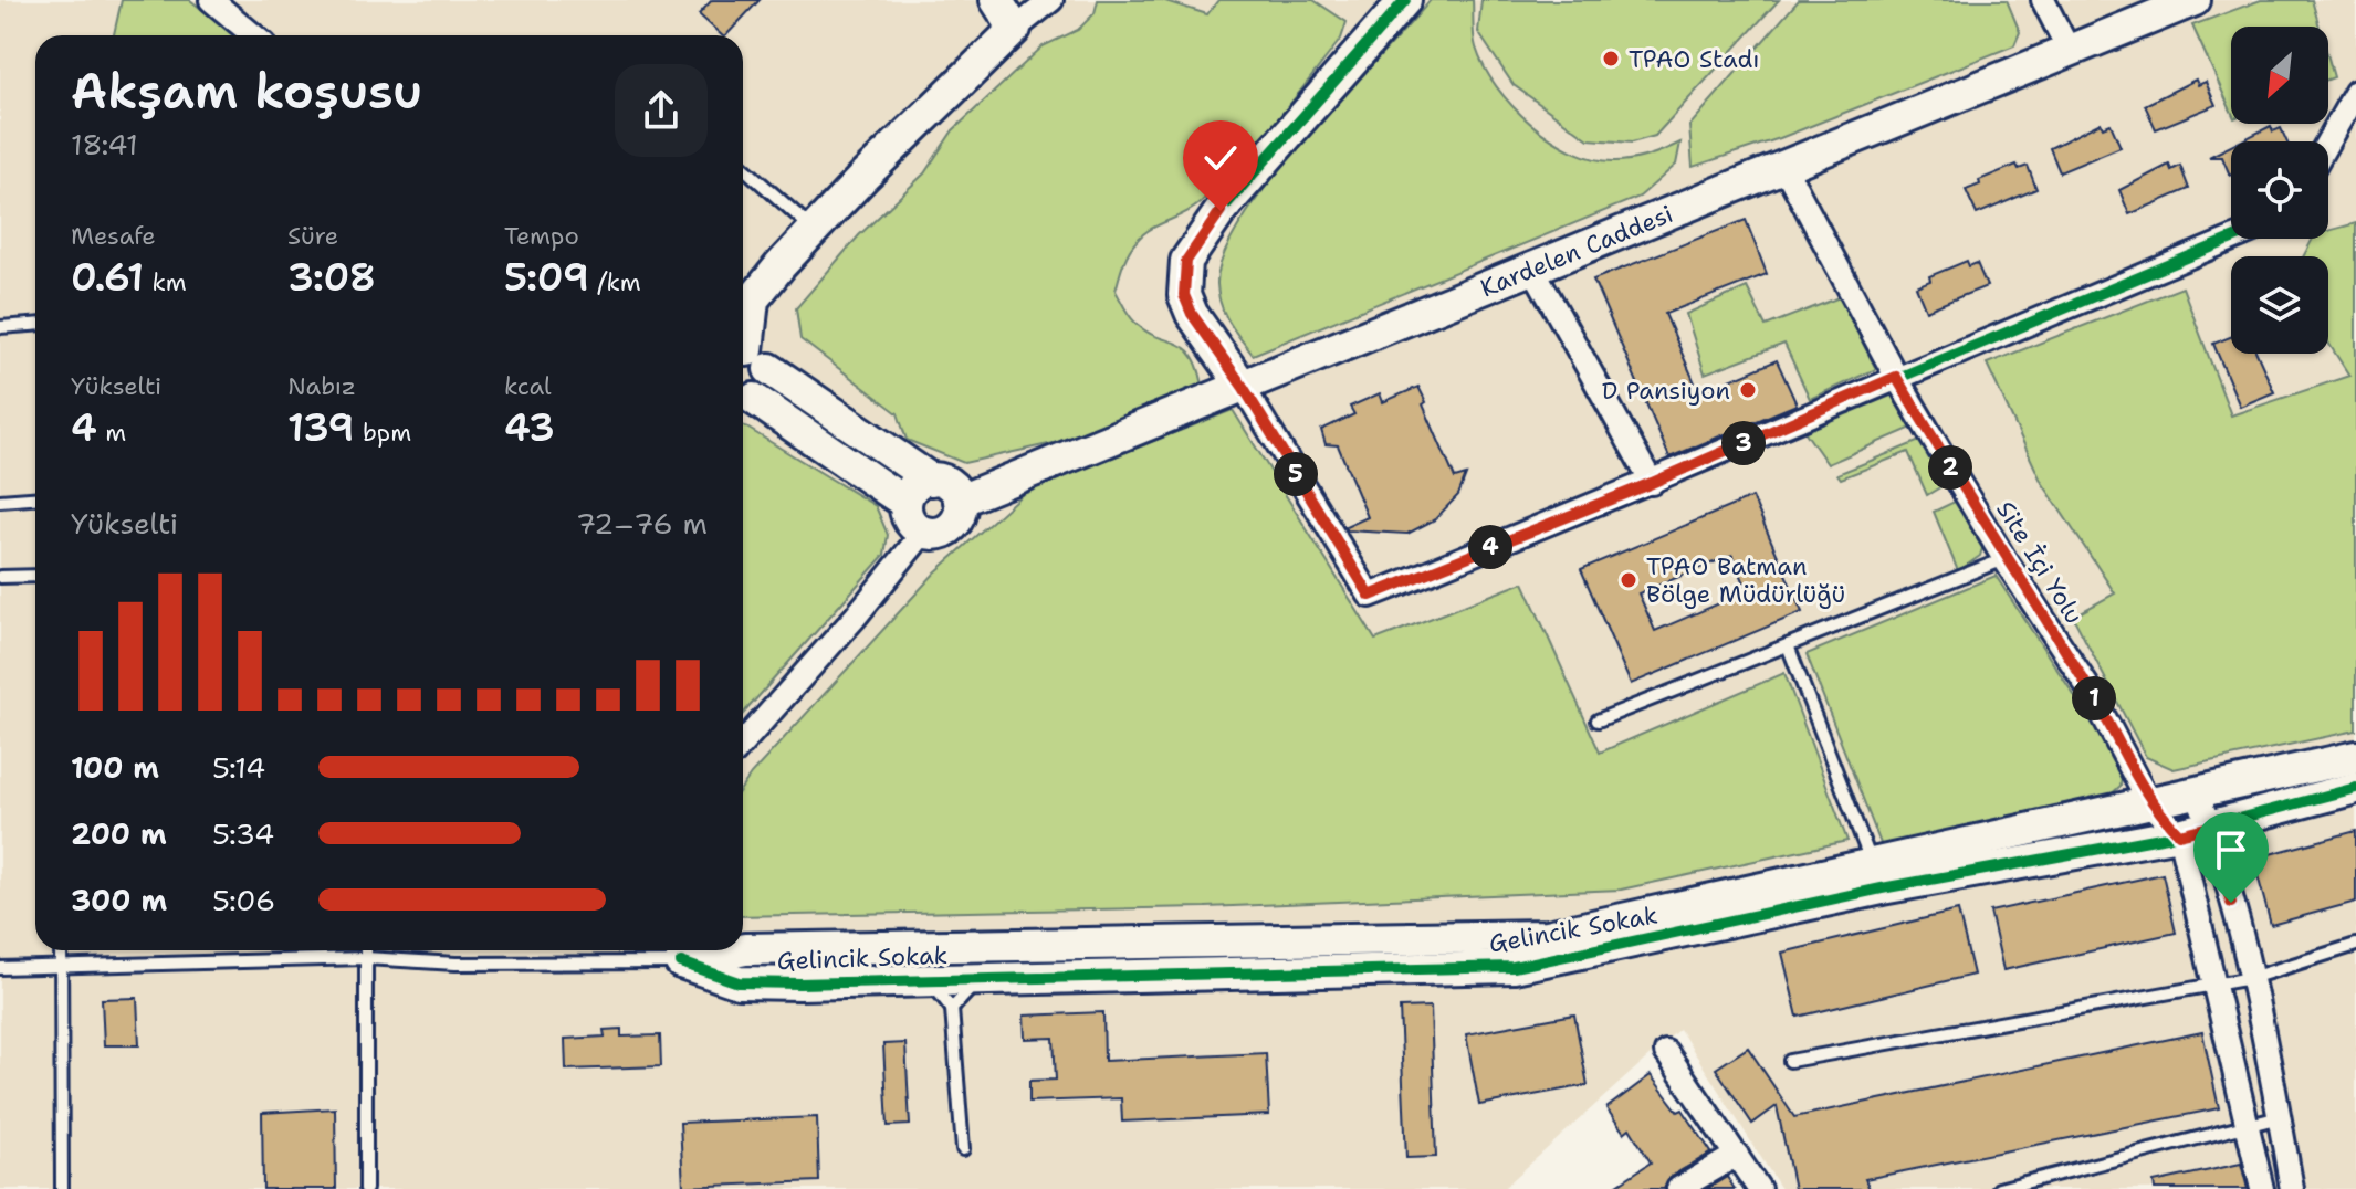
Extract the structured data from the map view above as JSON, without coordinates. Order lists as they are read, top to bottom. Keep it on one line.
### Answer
{"streets":{"street":["Kardelen Caddesi","Site İçi Yolu","Gelincik Sokak"]},"crossings":[["Kardelen Caddesi","Site İçi Yolu"],["Site İçi Yolu","Gelincik Sokak"]],"places":["TPAO Stadı","D Pansiyon","TPAO Batman Bölge Müdürlüğü"],"north":"bottom left","page":{"heading":["Akşam koşusu","18:41"],"stats":[["Mesafe","0.61 km"],["Süre","3:08"],["Tempo","5:09 /km"],["Yükselti","4 m"],["Nabız","139 bpm"],["kcal","43"]],"pins":["3","2","5","4","1"],"chart":["Yükselti","72–76 m"],"list":[{"name":"100 m","note":"5:14"},{"name":"200 m","note":"5:34"},{"name":"300 m","note":"5:06"}]}}
